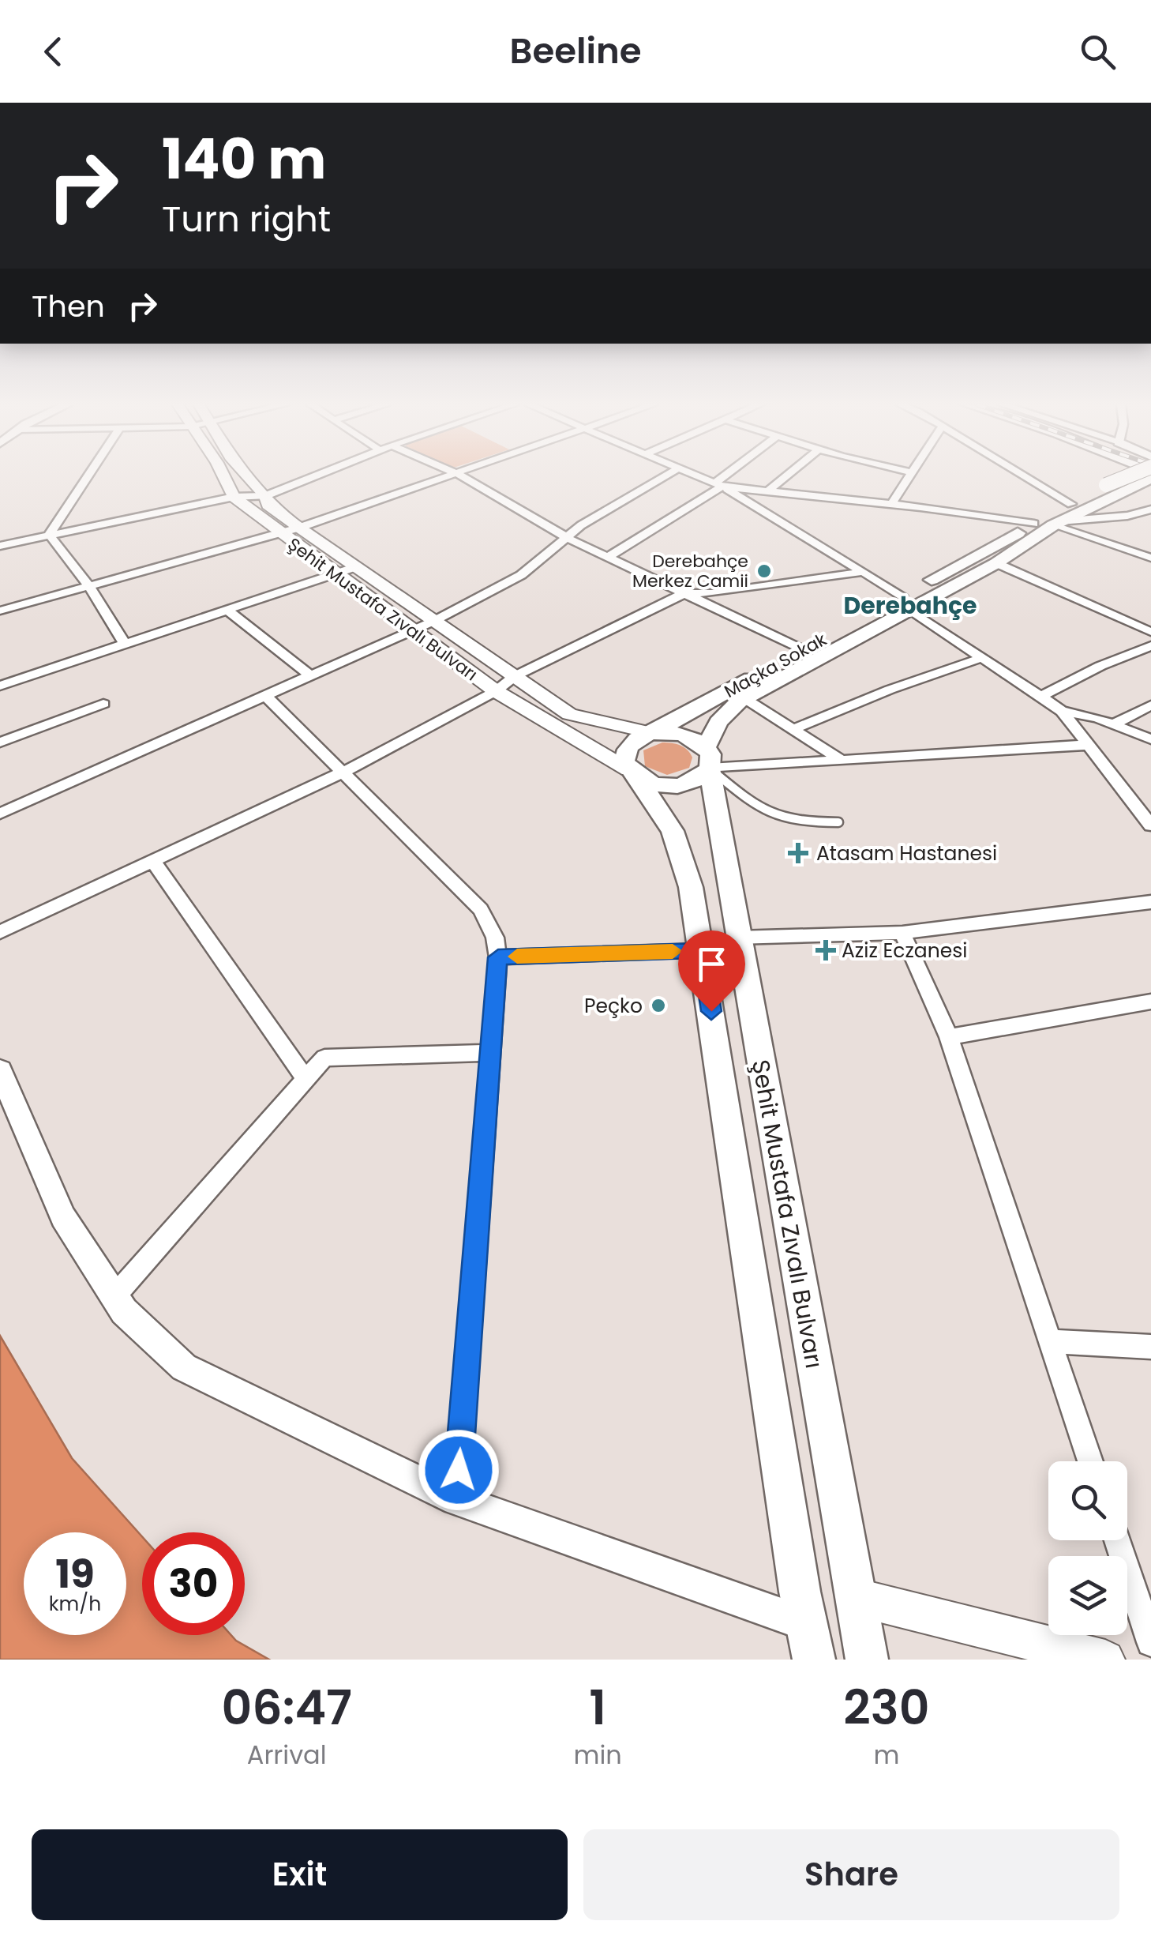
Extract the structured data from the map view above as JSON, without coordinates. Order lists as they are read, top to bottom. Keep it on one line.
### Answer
{"streets":{"main road":["Şehit Mustafa Zıvalı Bulvarı","Maçka Sokak"]},"crossings":[["Şehit Mustafa Zıvalı Bulvarı","Maçka Sokak"]],"districts":["Derebahçe"],"places":{"other":["Derebahçe Merkez Camii","Peçko"],"health":["Atasam Hastanesi","Aziz Eczanesi"]},"page":{"header":"Beeline","turn":["140 m","Turn right"],"then":"Then","speed":"19 km/h","limit":"30","eta":["06:47","Arrival","1","min","230","m"],"buttons":["Exit","Share"]}}
